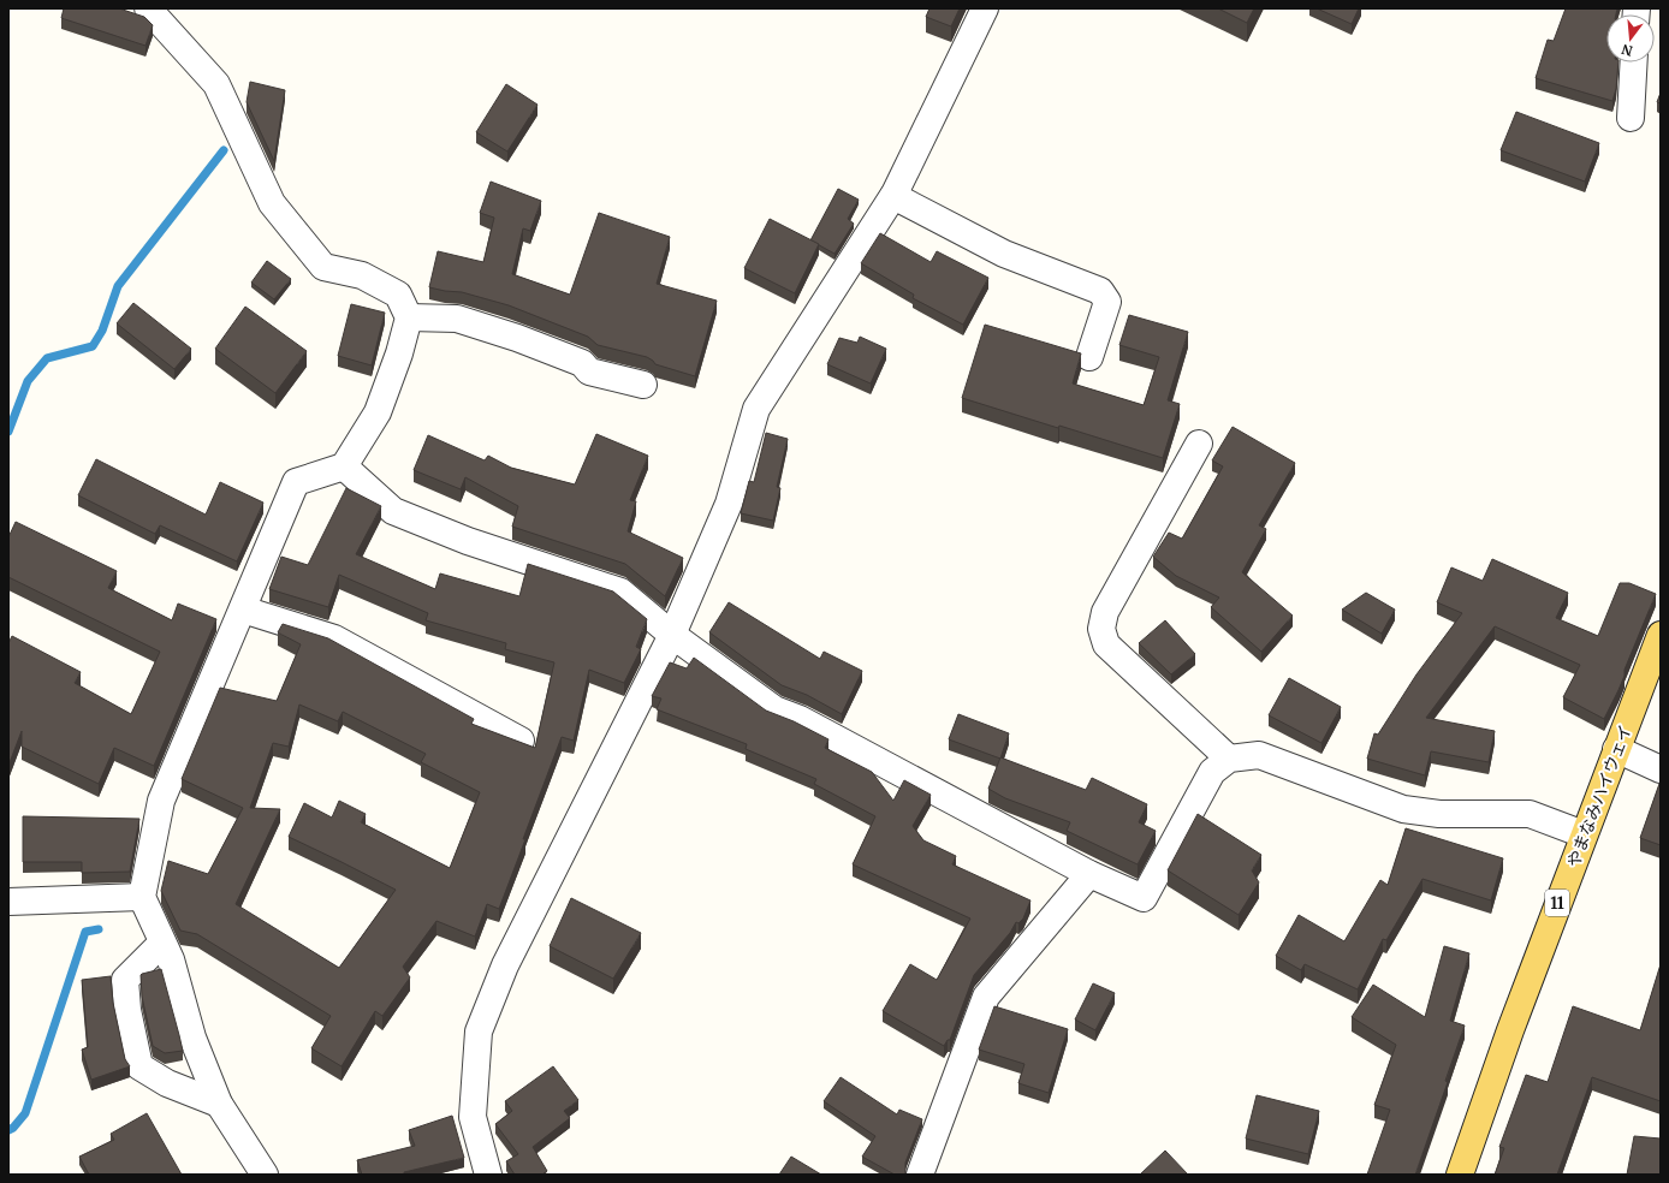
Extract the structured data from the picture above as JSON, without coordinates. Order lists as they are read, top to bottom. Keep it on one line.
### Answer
{"streets":{"main road":["やまなみハイウェイ","11"]},"north":"bottom"}
